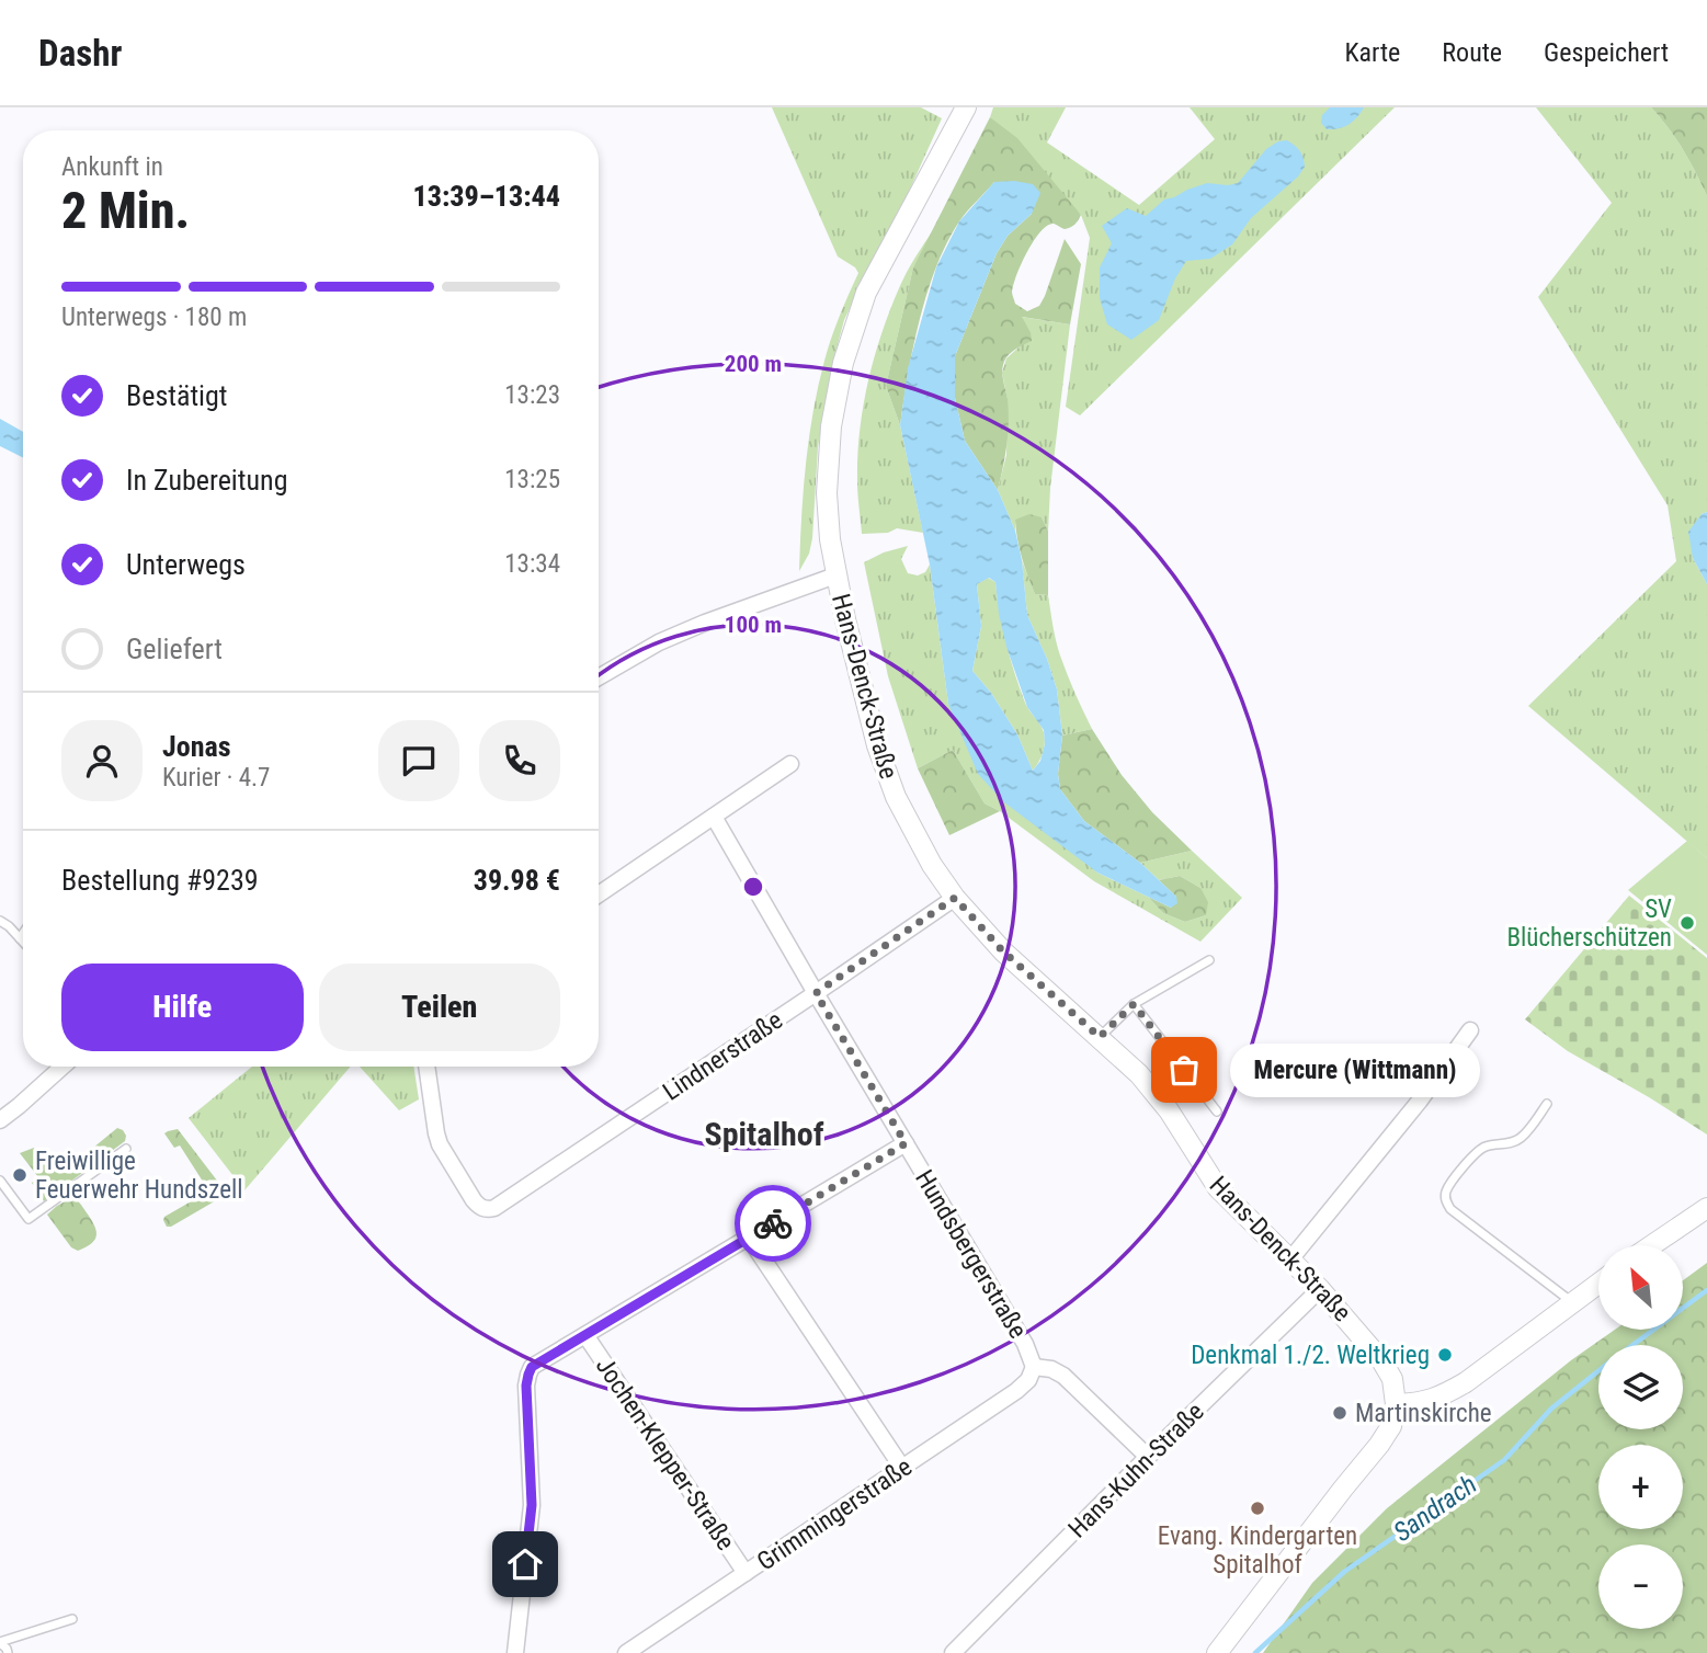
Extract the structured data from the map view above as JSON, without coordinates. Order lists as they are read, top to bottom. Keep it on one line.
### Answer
{"streets":{"street":["Hans-Denck-Straße","Lindnerstraße","Hundsbergerstraße","Jochen-Klepper-Straße","Hans-Kuhn-Straße","Grimmingerstraße"]},"crossings":[["Hans-Denck-Straße","Lindnerstraße"],["Hans-Denck-Straße","Hans-Kuhn-Straße"],["Lindnerstraße","Hundsbergerstraße"],["Hundsbergerstraße","Hans-Kuhn-Straße"],["Hundsbergerstraße","Grimmingerstraße"],["Jochen-Klepper-Straße","Grimmingerstraße"]],"districts":["Spitalhof"],"water":["Sandrach"],"places":["SV Blücherschützen","Mercure (Wittmann)","Freiwillige Feuerwehr Hundszell","Denkmal 1./2. Weltkrieg","Martinskirche","Evang. Kindergarten Spitalhof"],"north":"top left","page":{"header":"Dashr","nav":["Karte","Route","Gespeichert"],"heading":["2 Min.","Ankunft in","13:39–13:44"],"panel":["Jonas","Kurier · 4.7","Bestellung #9239","39.98 €"],"bar":"Unterwegs · 180 m","list":[["Bestätigt","13:23"],["In Zubereitung","13:25"],["Unterwegs","13:34"],"Geliefert"],"buttons":["Hilfe","Teilen"],"bubble":"Mercure (Wittmann)","map_buttons":["+","−"]},"rings":["200 m","100 m"]}
